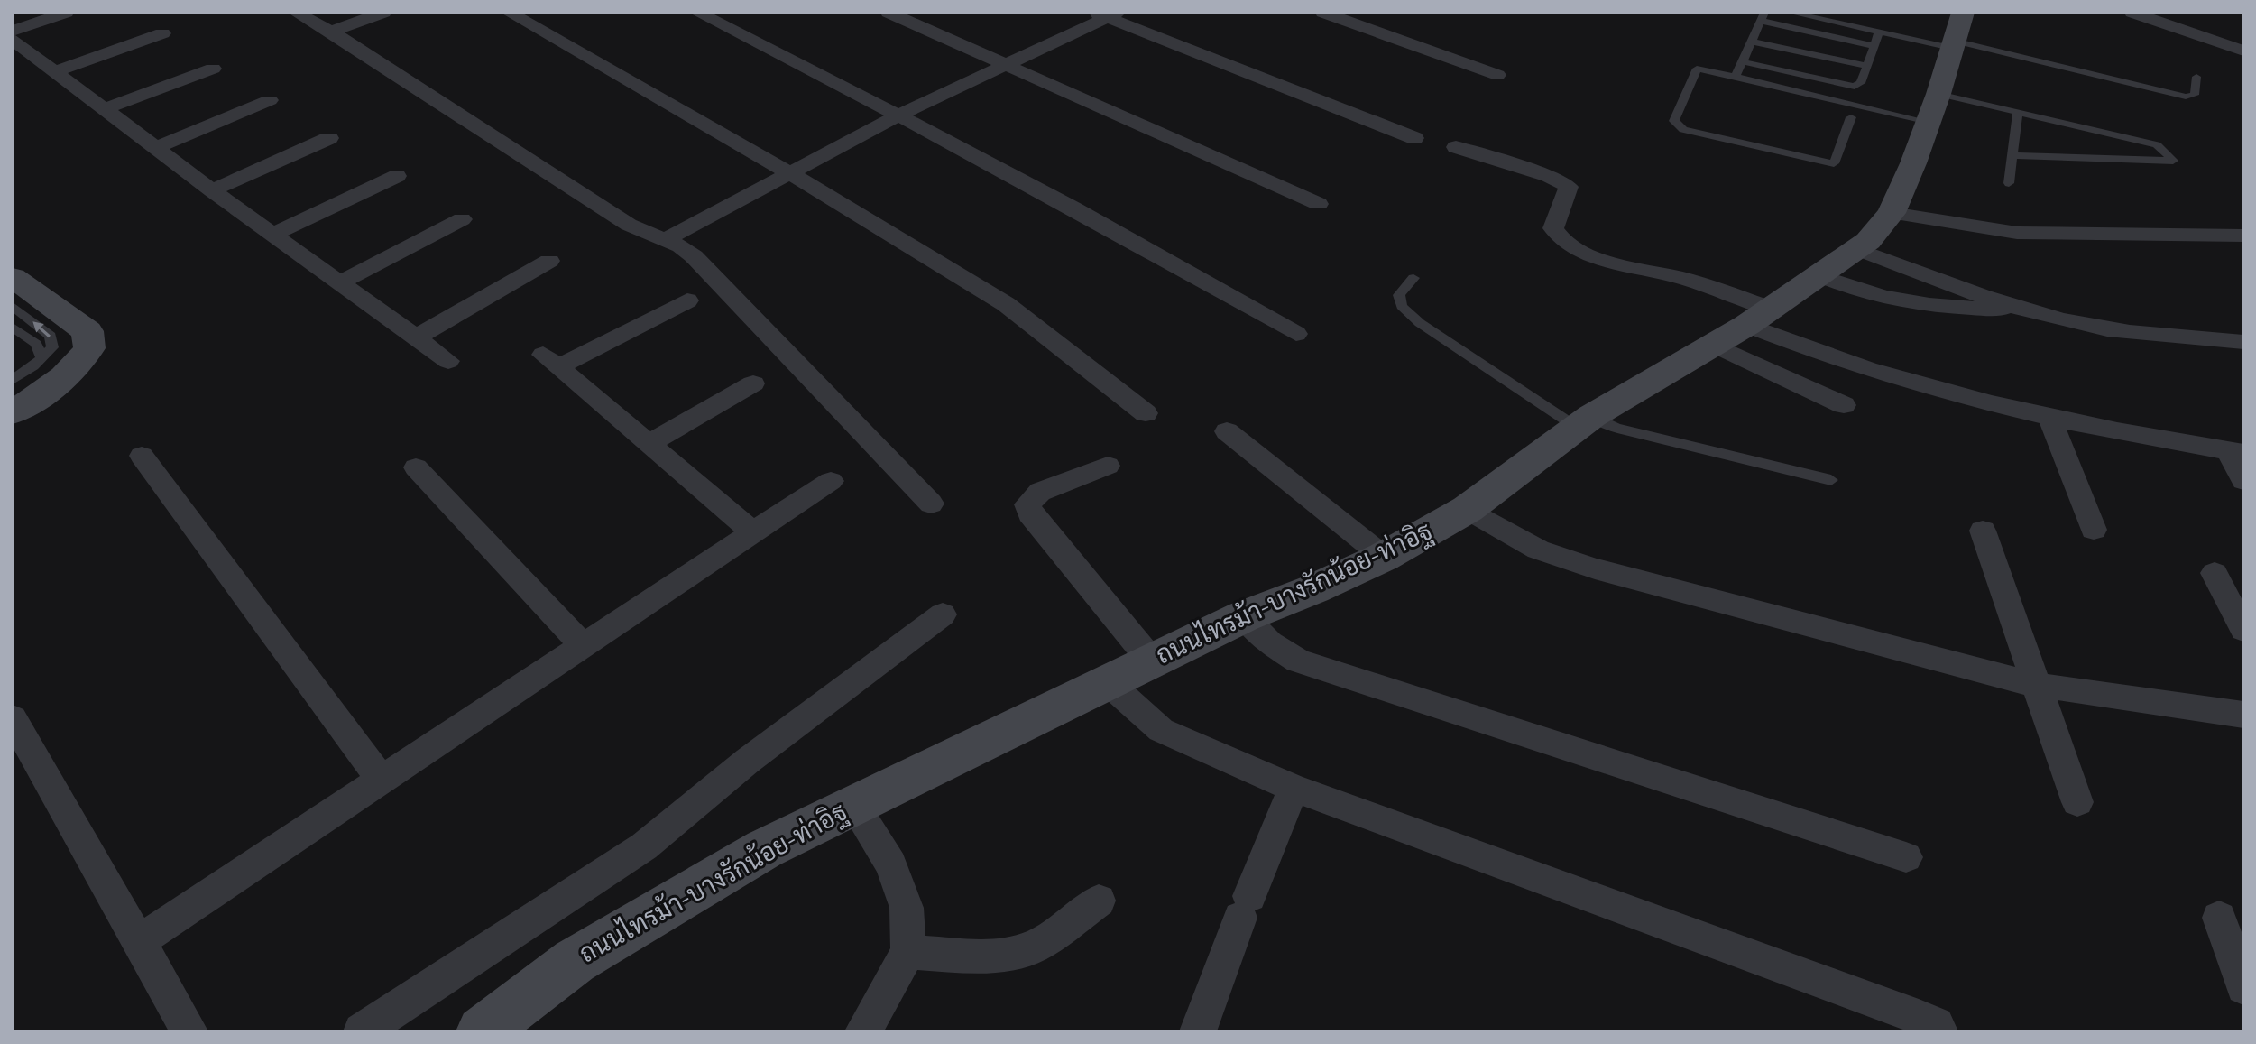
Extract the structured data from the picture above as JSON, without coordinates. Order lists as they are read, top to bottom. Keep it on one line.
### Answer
{"streets":{"street":["ถนนไทรม้า-บางรักน้อย-ท่าอิฐ"]}}
